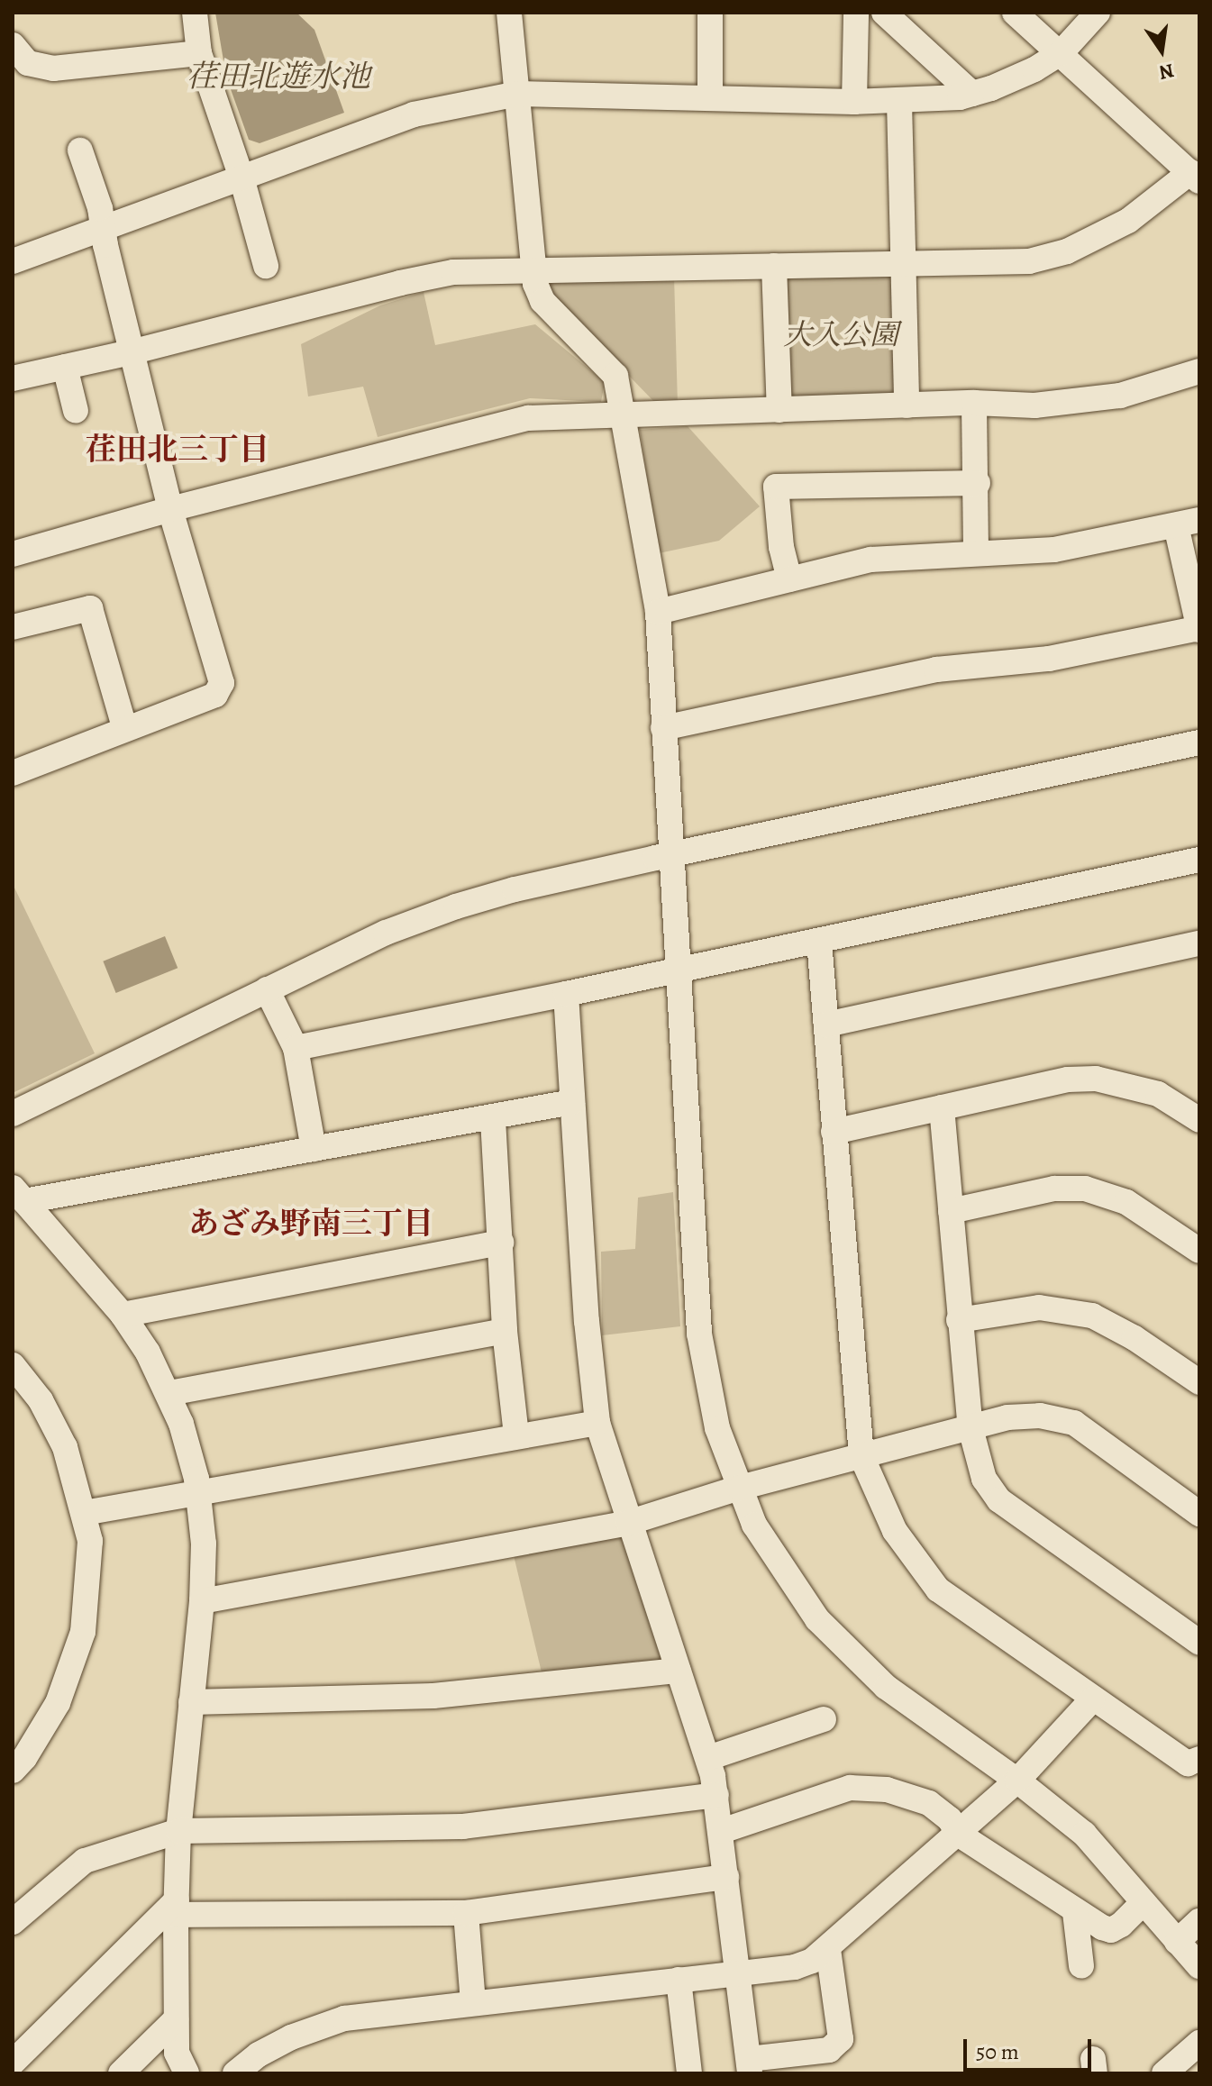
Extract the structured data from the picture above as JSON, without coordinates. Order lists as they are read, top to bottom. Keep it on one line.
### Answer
{"districts":["荏田北三丁目","あざみ野南三丁目"],"water":["荏田北遊水池"],"parks":["大入公園"],"scale_bar":"50 m","north":"bottom"}
